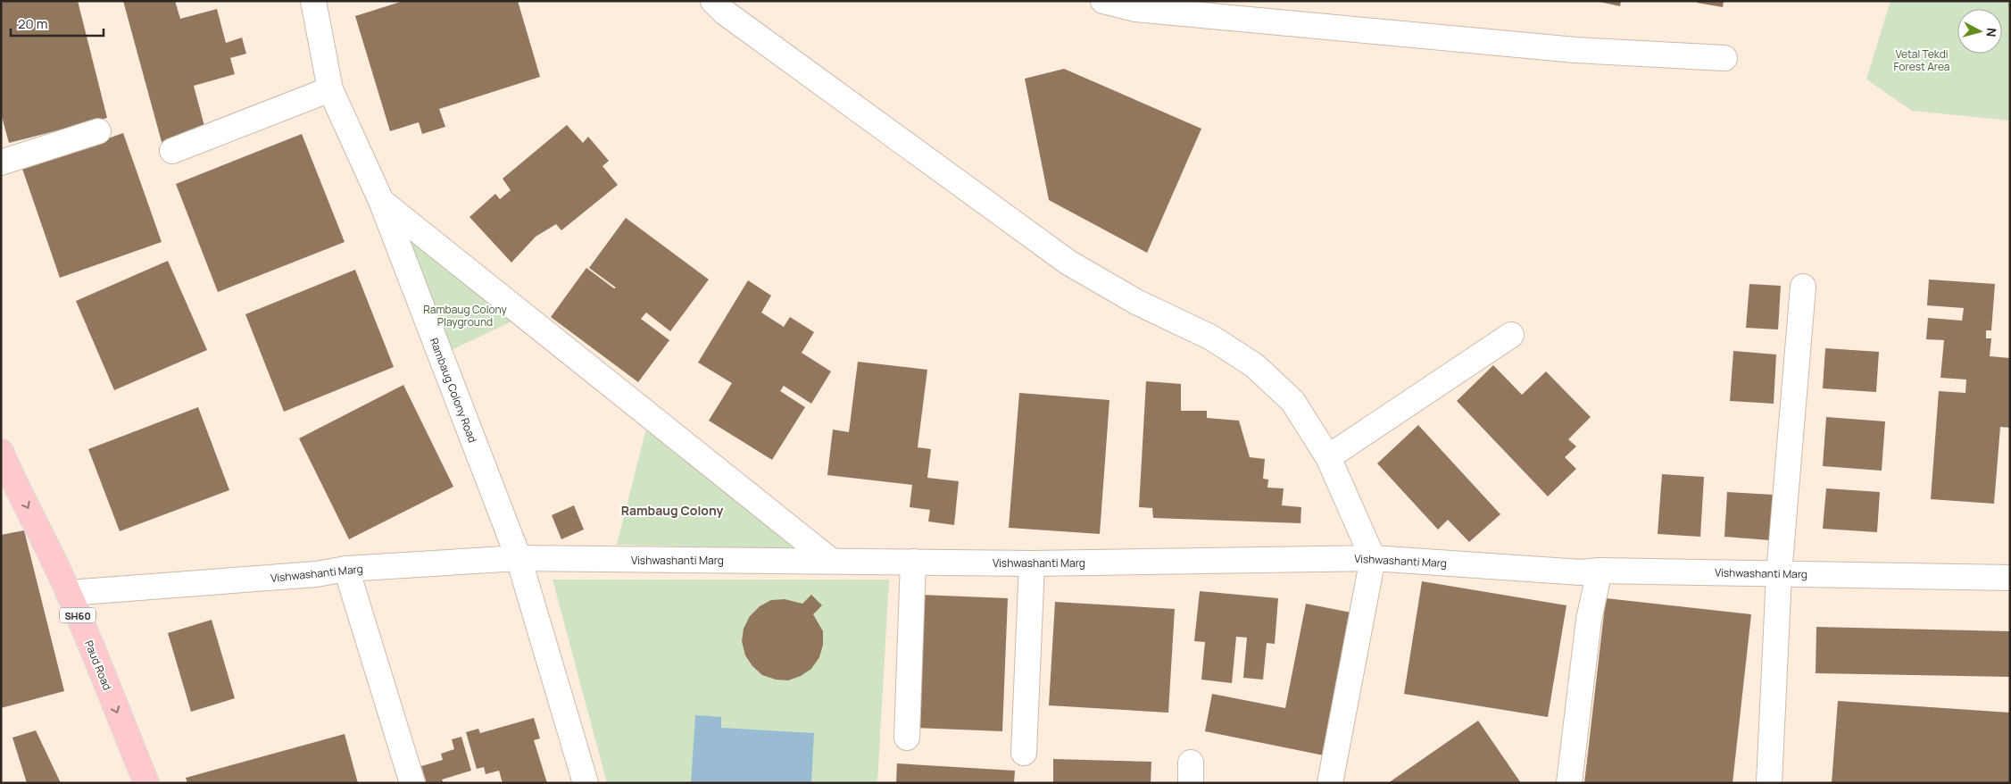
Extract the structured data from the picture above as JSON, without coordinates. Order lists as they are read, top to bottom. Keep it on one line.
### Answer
{"streets":{"main road":["SH60","Paud Road"],"street":["Rambaug Colony Road","Vishwashanti Marg"]},"crossings":[["Rambaug Colony Road","Vishwashanti Marg"],["Vishwashanti Marg","Paud Road"]],"one_way":["Paud Road"],"districts":["Rambaug Colony"],"parks":["Vetal Tekdi Forest Area","Rambaug Colony Playground"],"scale_bar":"20 m","north":"right"}
